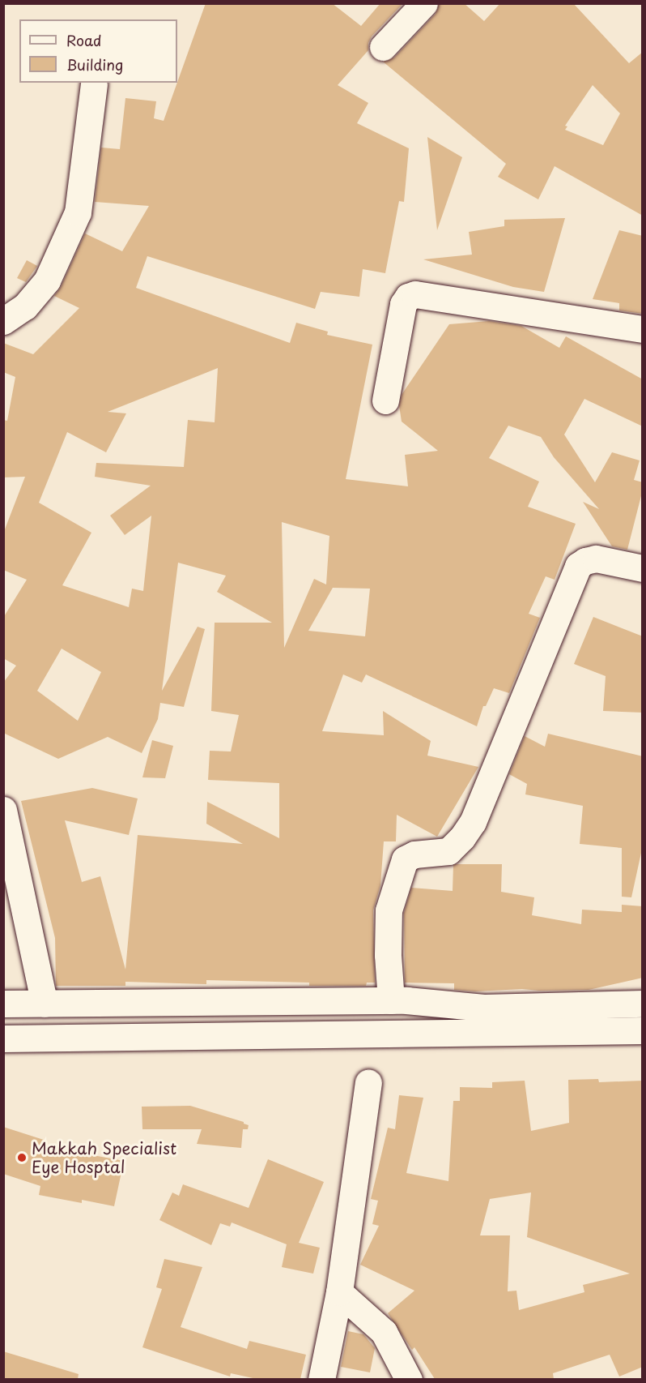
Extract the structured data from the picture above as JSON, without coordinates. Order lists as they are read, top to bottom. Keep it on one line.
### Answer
{"places":["Makkah Specialist Eye Hosptal"],"legend":["Road","Building"]}
